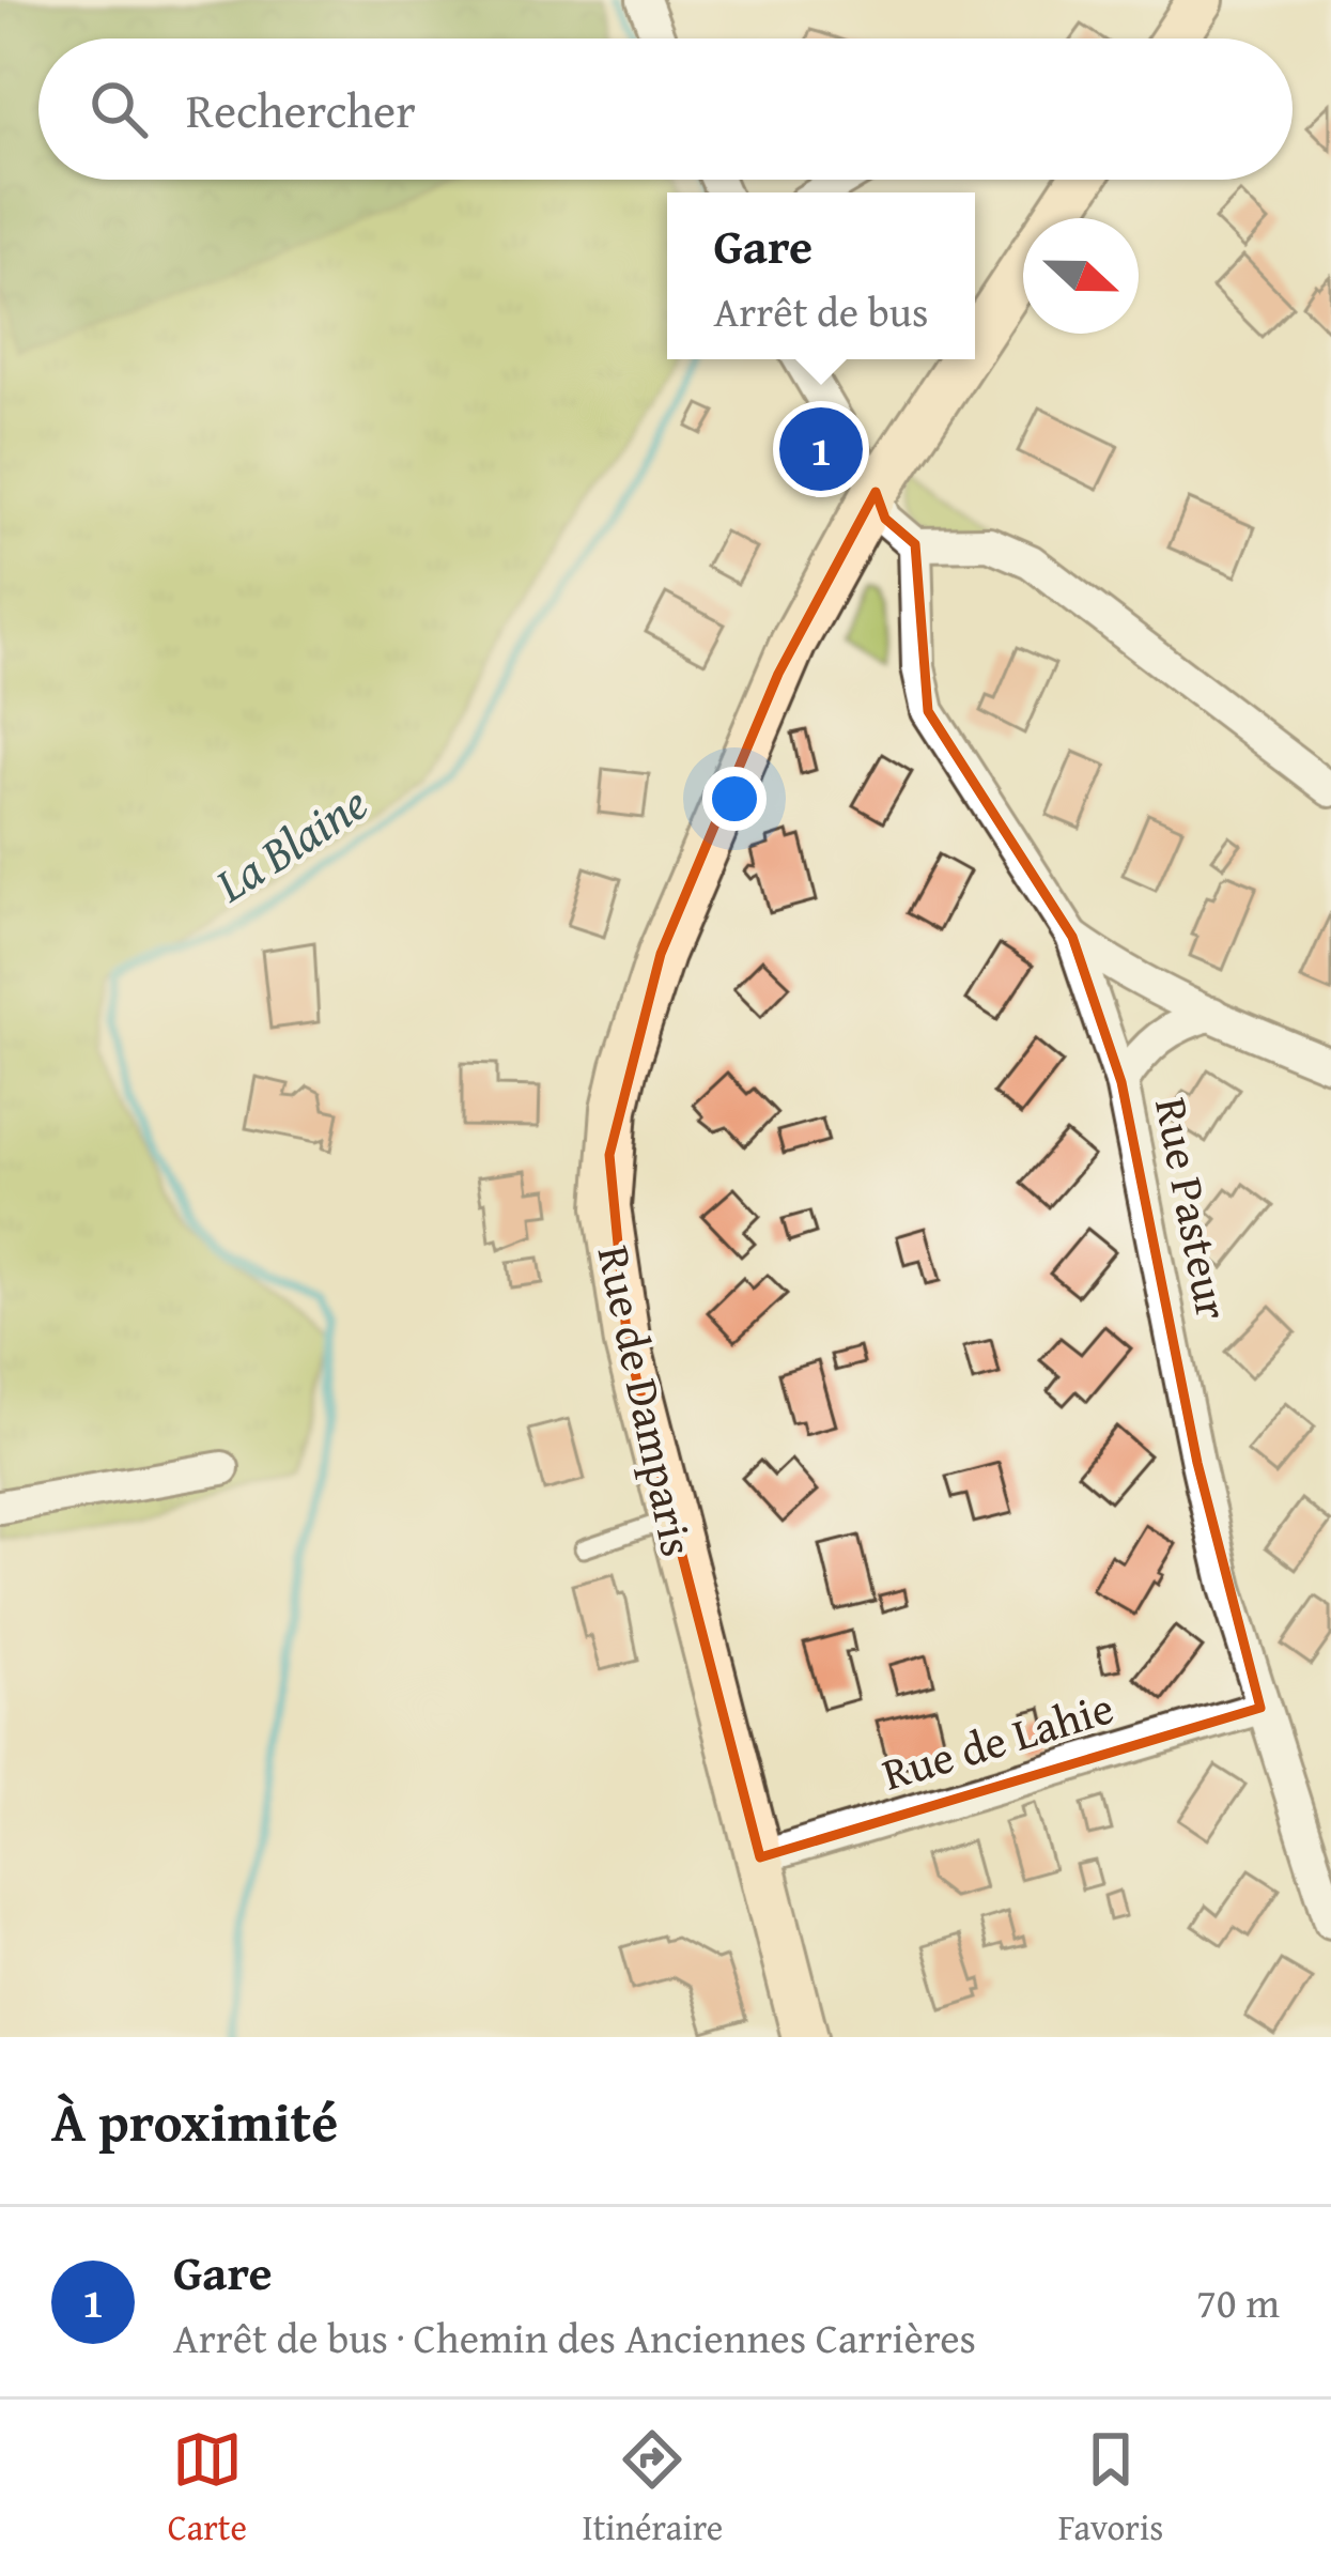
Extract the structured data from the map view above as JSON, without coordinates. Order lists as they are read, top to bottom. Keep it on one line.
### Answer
{"streets":{"main road":["Rue de Damparis"],"street":["Rue Pasteur","Rue de Lahie"]},"crossings":[["Rue Pasteur","Rue de Lahie"],["Rue de Damparis","Rue de Lahie"]],"water":["La Blaine"],"north":"right","page":{"search":"Rechercher","popup":["Gare","Arrêt de bus"],"pins":"1","heading":"À proximité","list":[{"mark":"1","name":"Gare","note":"Arrêt de bus · Chemin des Anciennes Carrières","value":"70 m"}],"nav":["Carte","Itinéraire","Favoris"]}}
